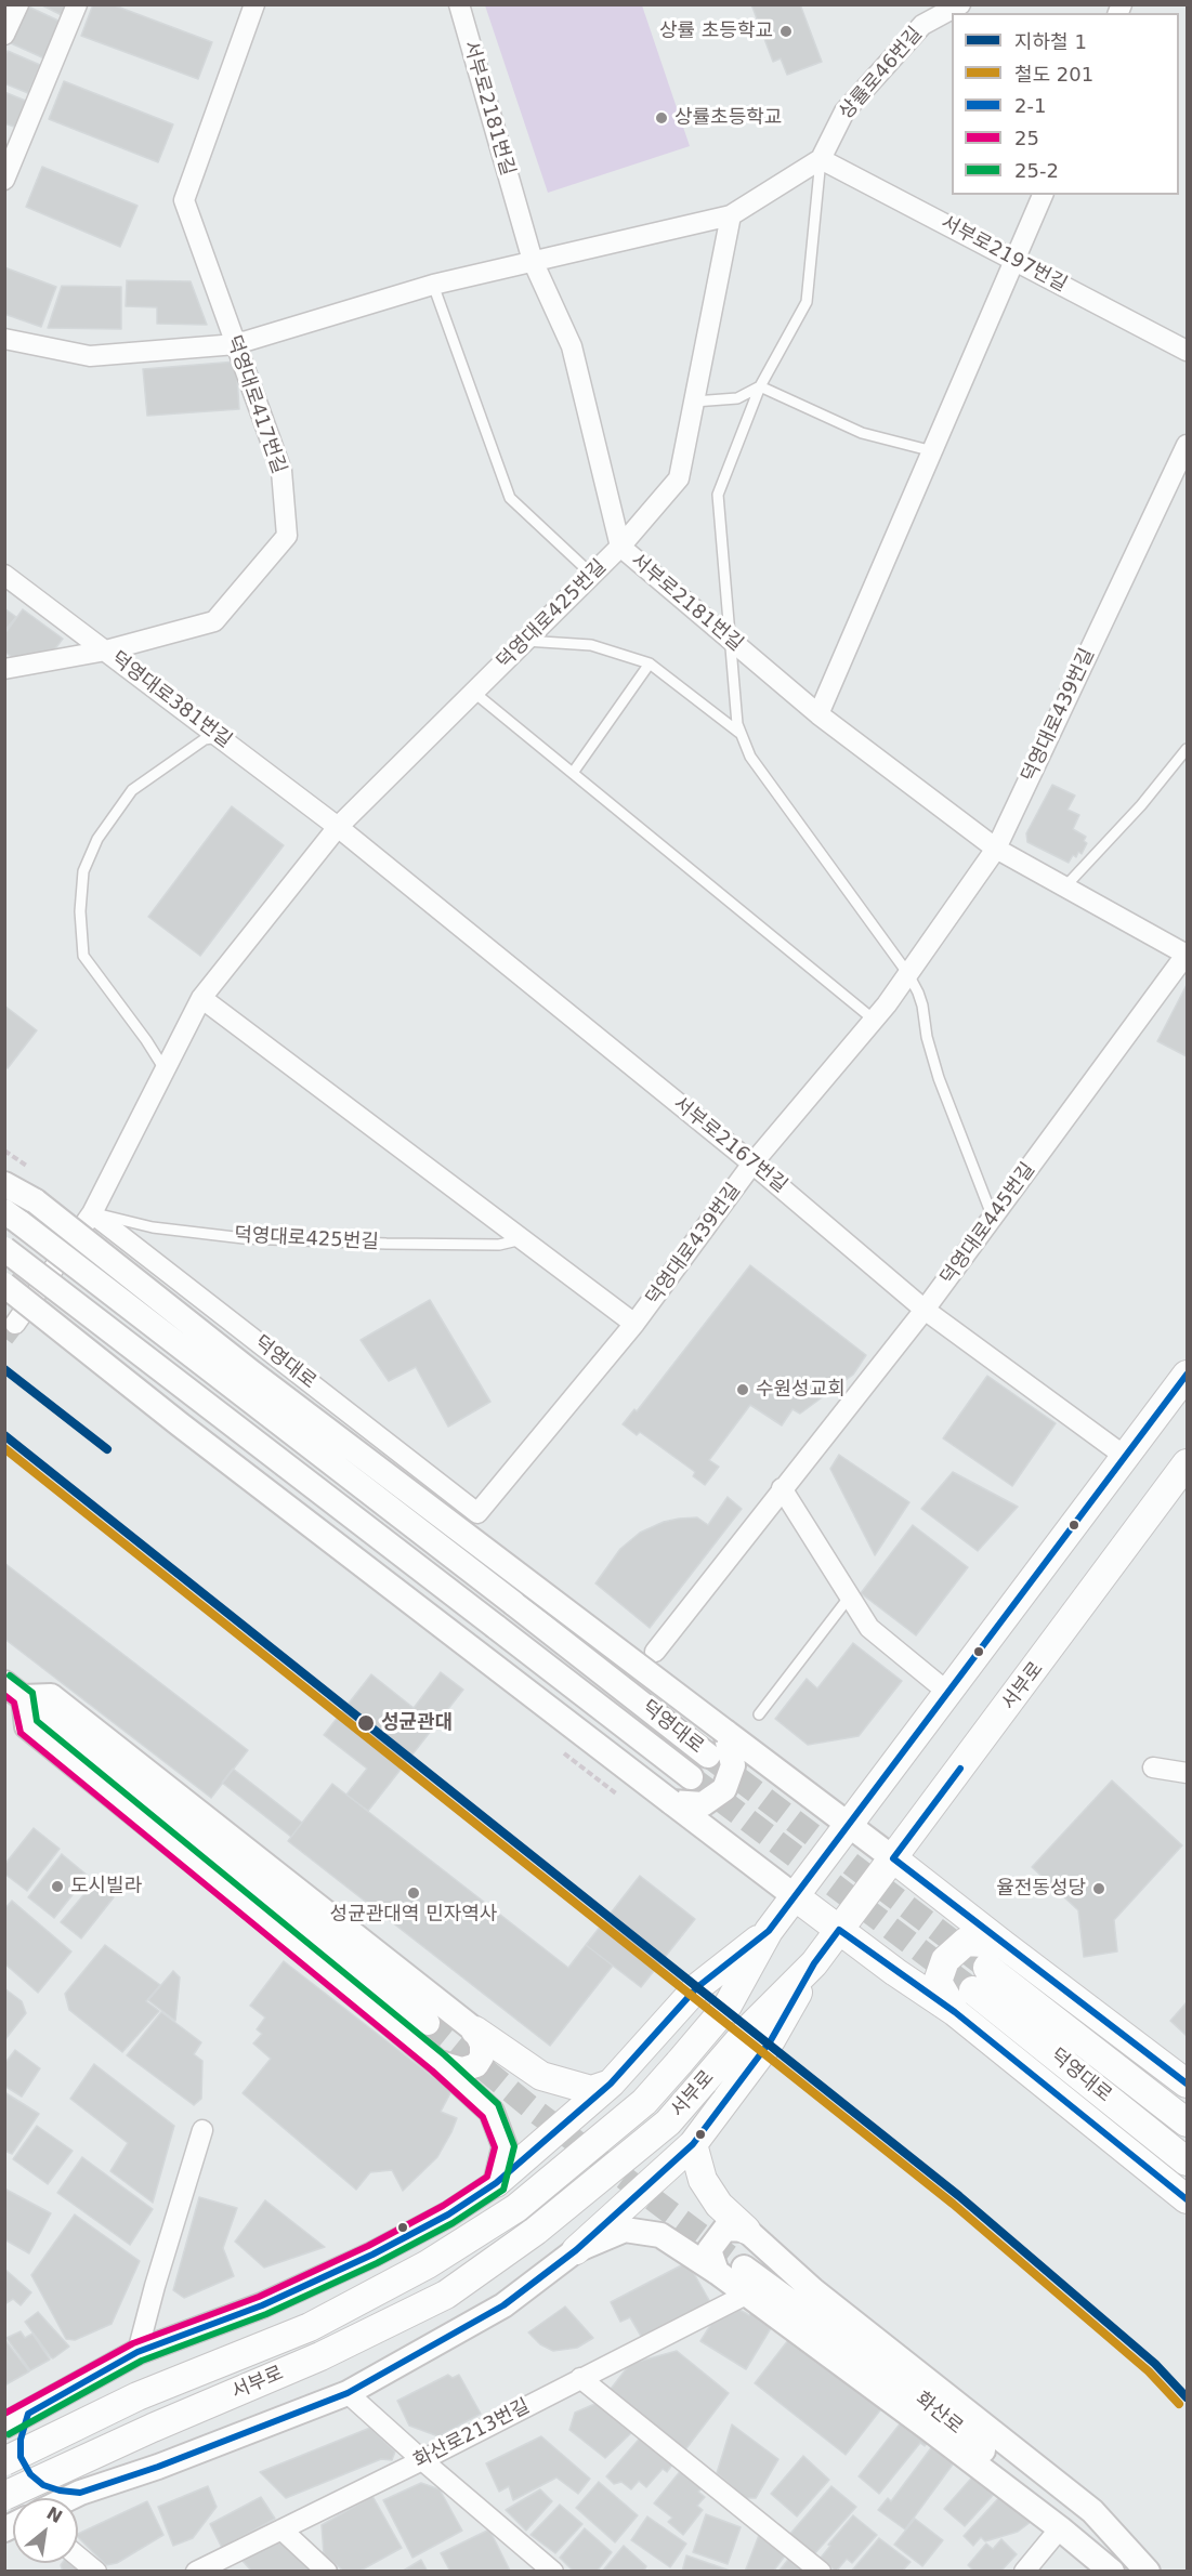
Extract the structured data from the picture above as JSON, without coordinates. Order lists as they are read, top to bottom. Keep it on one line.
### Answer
{"streets":{"main road":["덕영대로","서부로"],"street":["상률로46번길","서부로2181번길","서부로2197번길","덕영대로417번길","덕영대로425번길","덕영대로381번길","덕영대로439번길","서부로2167번길","덕영대로445번길","화산로","화산로213번길"]},"crossings":[["상률로46번길","서부로2197번길"],["서부로2181번길","덕영대로425번길"],["서부로2181번길","덕영대로439번길"],["서부로2181번길","덕영대로445번길"],["덕영대로417번길","덕영대로381번길"],["덕영대로425번길","덕영대로381번길"],["덕영대로425번길","서부로2167번길"],["덕영대로425번길","덕영대로"],["덕영대로381번길","서부로2167번길"],["덕영대로439번길","서부로2167번길"],["덕영대로439번길","덕영대로"],["서부로2167번길","덕영대로445번길"],["서부로2167번길","서부로"]],"places":["상률 초등학교","상률초등학교","수원성교회","성균관대","도시빌라","율전동성당","성균관대역 민자역사"],"lines":["metro line 1","transit line 2-1","rail line 201","transit line 25-2","transit line 25"],"legend":["지하철 1","철도 201","2-1","25","25-2"],"north":"top right"}
